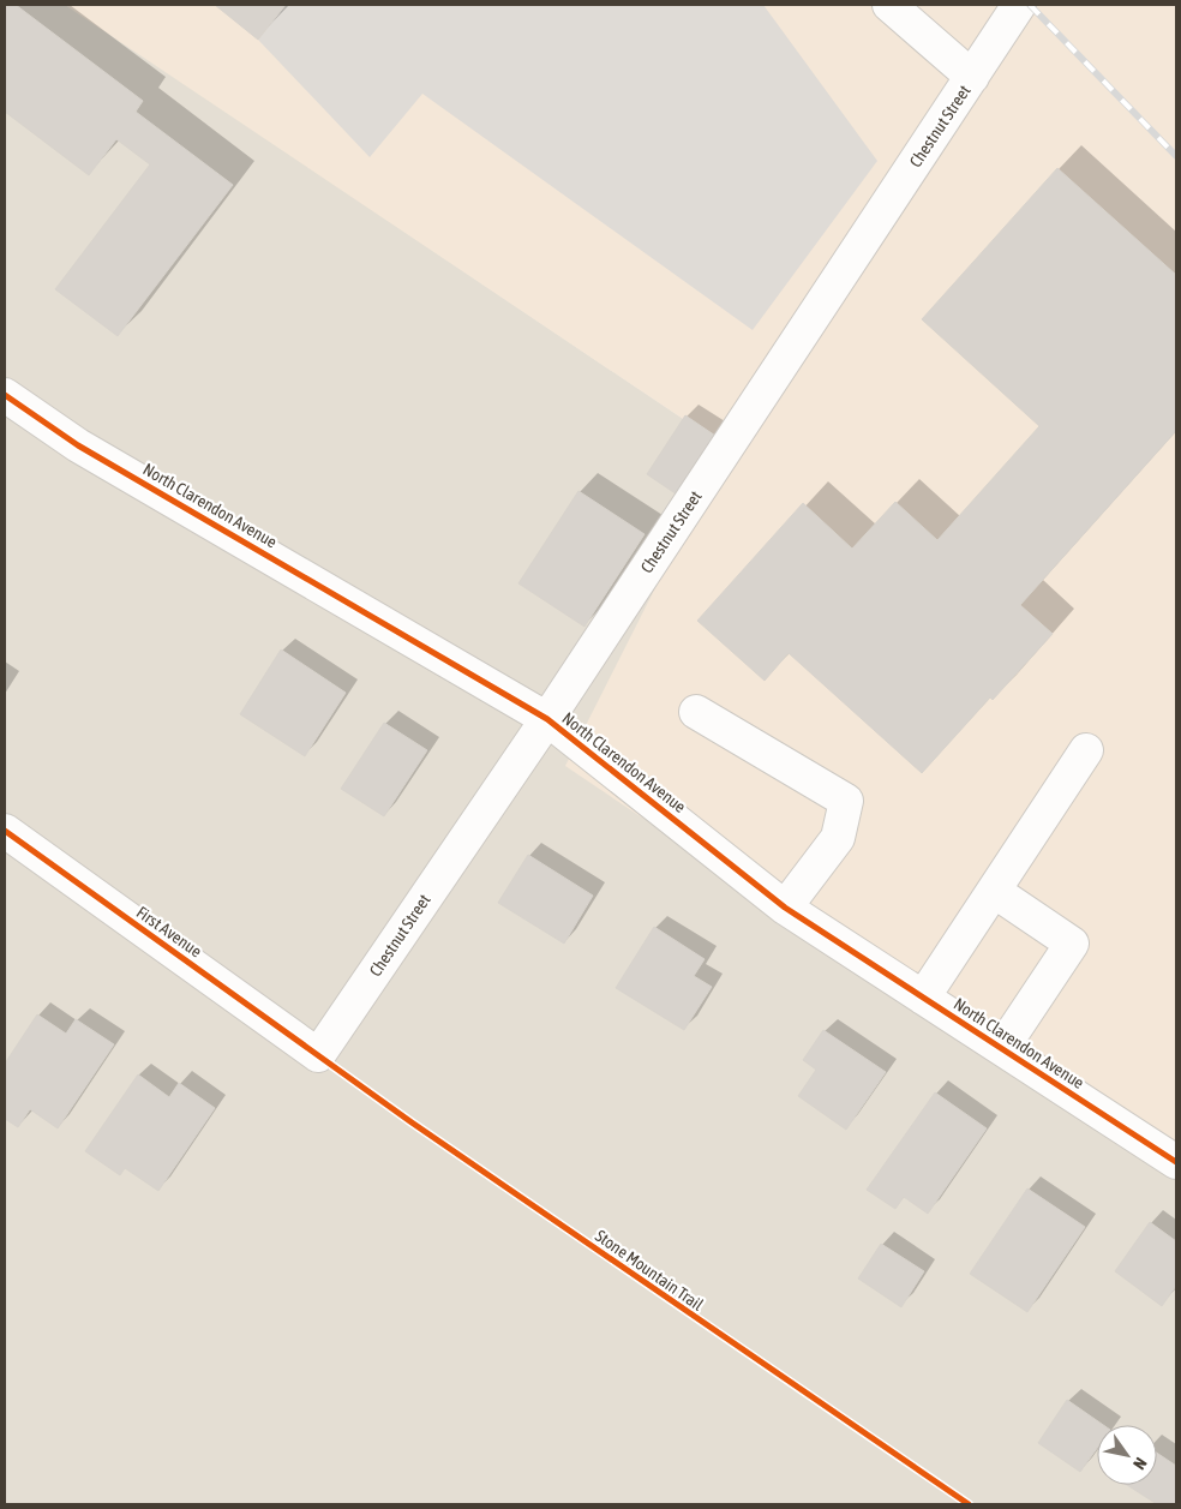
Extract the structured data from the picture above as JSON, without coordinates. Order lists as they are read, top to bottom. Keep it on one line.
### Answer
{"streets":{"street":["Chestnut Street","North Clarendon Avenue","First Avenue"],"cycle path":["Stone Mountain Trail"]},"crossings":[["Chestnut Street","North Clarendon Avenue"],["Chestnut Street","First Avenue"]],"north":"bottom right"}
